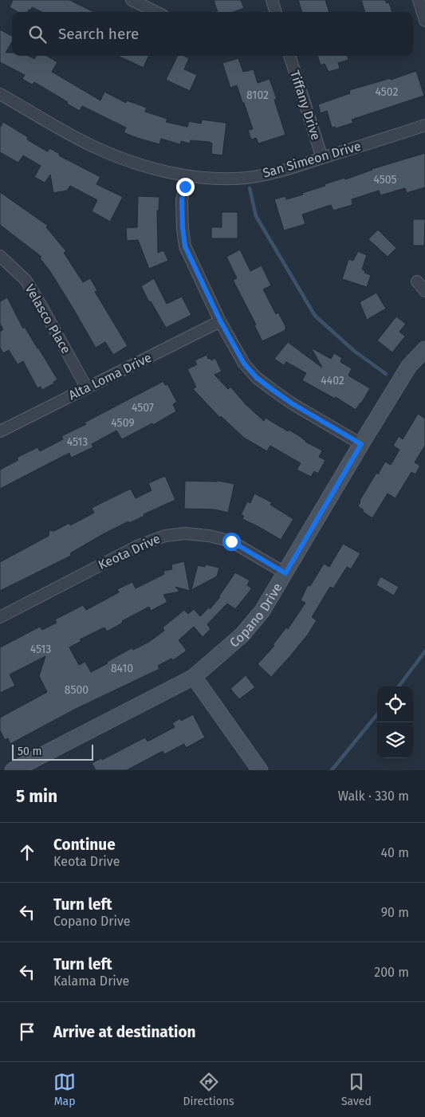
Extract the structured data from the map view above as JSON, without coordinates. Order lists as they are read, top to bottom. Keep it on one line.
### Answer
{"streets":{"street":["Tiffany Drive","San Simeon Drive","Velasco Place","Alta Loma Drive","Keota Drive","Copano Drive"]},"crossings":[["Tiffany Drive","San Simeon Drive"],["Velasco Place","Alta Loma Drive"],["Keota Drive","Copano Drive"]],"house_numbers":["4502","8102","4505","4402","4507","4509","4513","4513","8410","8500"],"scale_bar":"50 m","page":{"search":"Search here","scale":"50 m","heading":["5 min","Walk · 330 m"],"list":[["Continue","Keota Drive","40 m"],["Turn left","Copano Drive","90 m"],["Turn left","Kalama Drive","200 m"],"Arrive at destination"],"nav":["Map","Directions","Saved"]}}
